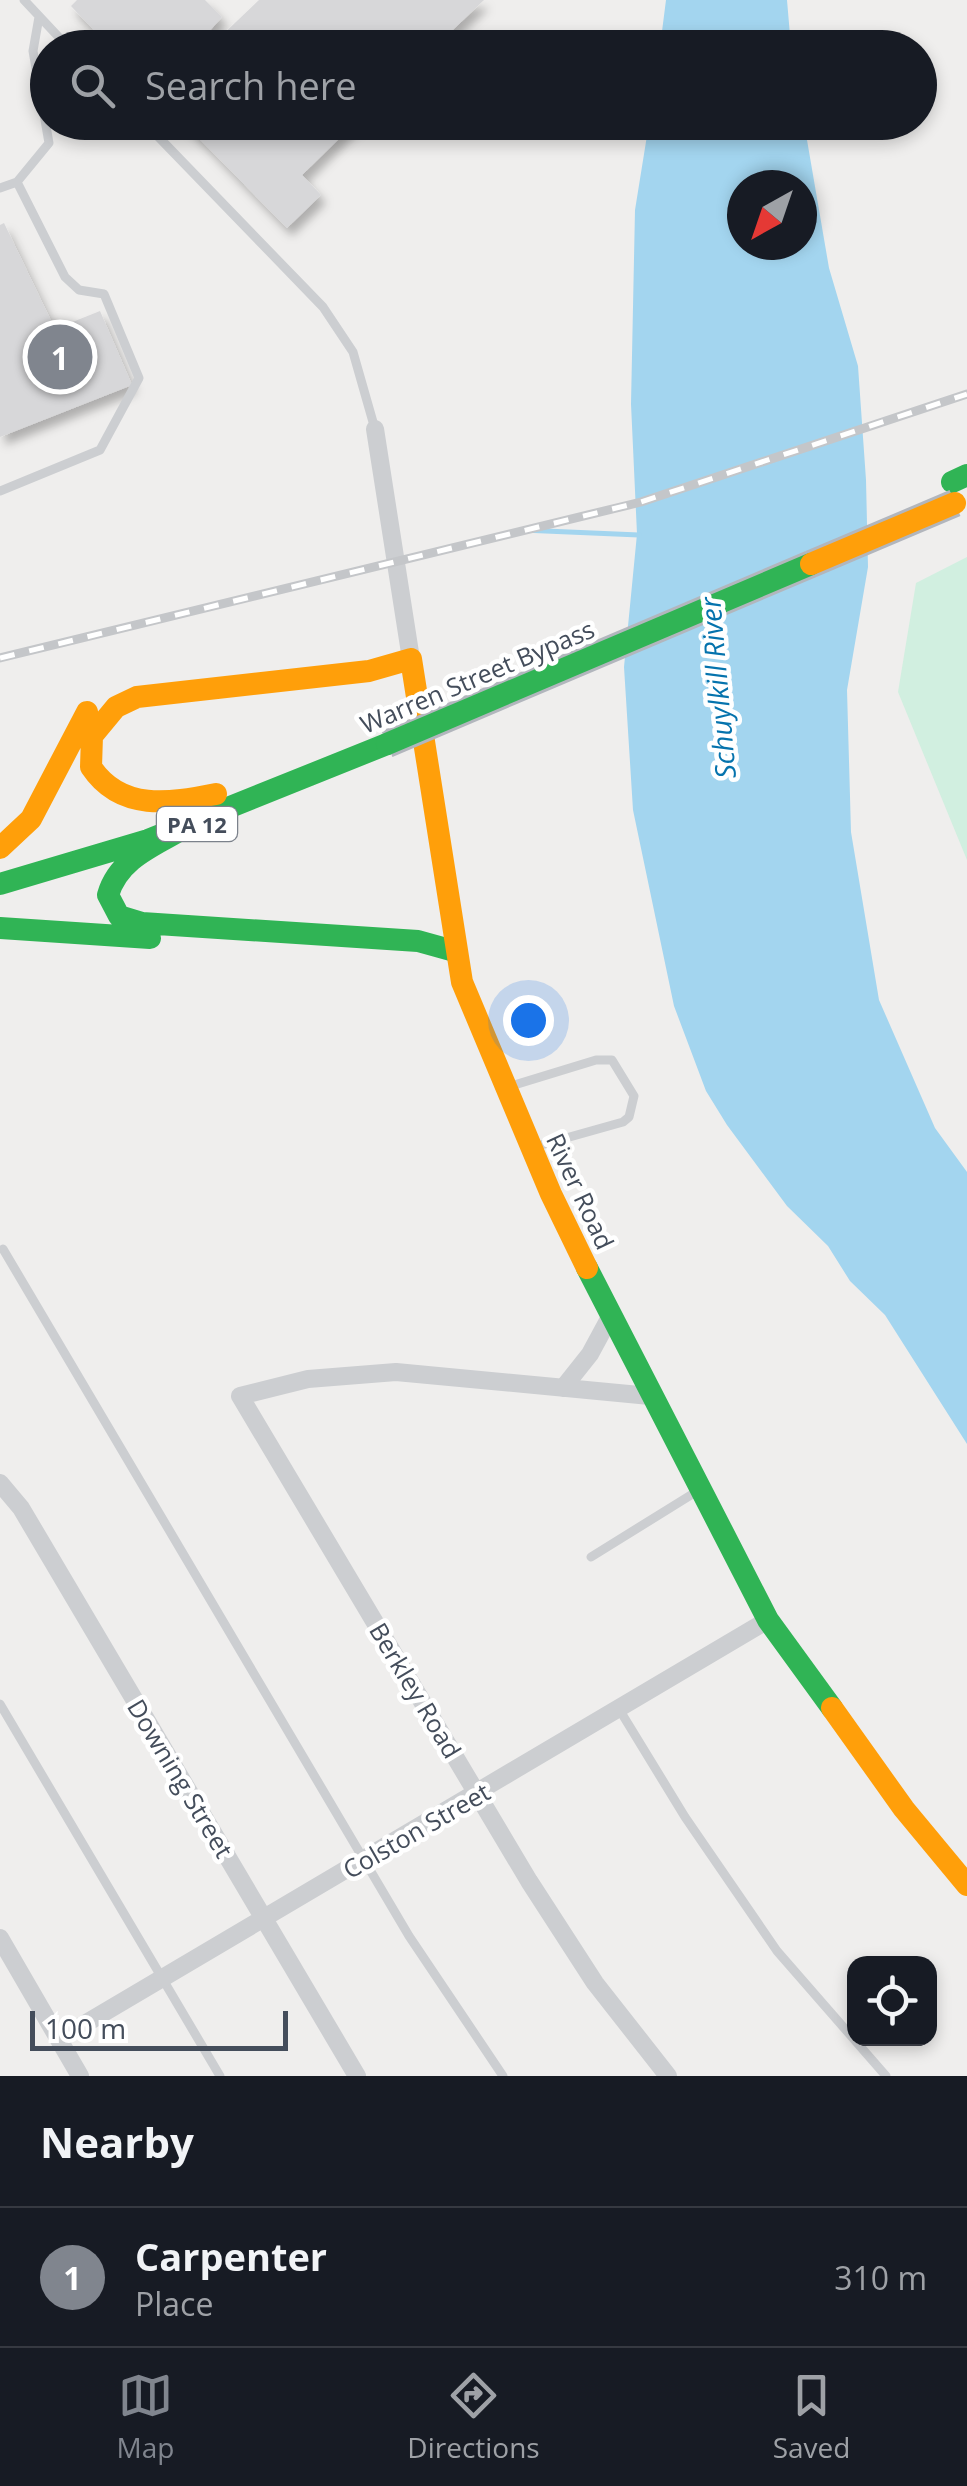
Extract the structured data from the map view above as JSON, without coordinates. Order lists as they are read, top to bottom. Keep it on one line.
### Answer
{"streets":{"main road":["Warren Street Bypass","PA 12","River Road"],"street":["Berkley Road","Downing Street","Colston Street"]},"crossings":[["River Road","Colston Street"],["Berkley Road","Colston Street"],["Downing Street","Colston Street"]],"water":["Schuylkill River"],"scale_bar":"100 m","north":"bottom left","page":{"search":"Search here","pins":"1","scale":"100 m","heading":"Nearby","list":[{"mark":"1","name":"Carpenter","note":"Place","value":"310 m"}],"nav":["Map","Directions","Saved"]}}
